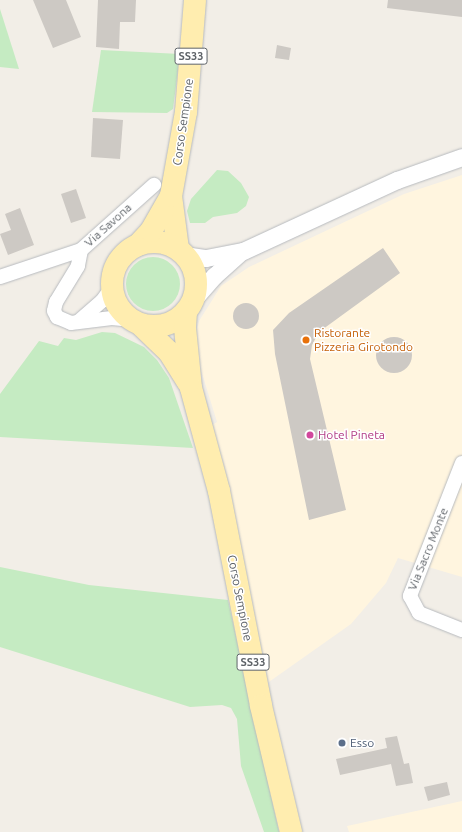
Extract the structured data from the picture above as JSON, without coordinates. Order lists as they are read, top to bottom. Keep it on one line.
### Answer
{"streets":{"main road":["SS33","Corso Sempione"],"street":["Via Savona","Via Sacro Monte"]},"crossings":[["Corso Sempione","Via Savona"]],"places":["Ristorante Pizzeria Girotondo","Hotel Pineta","Esso"]}
